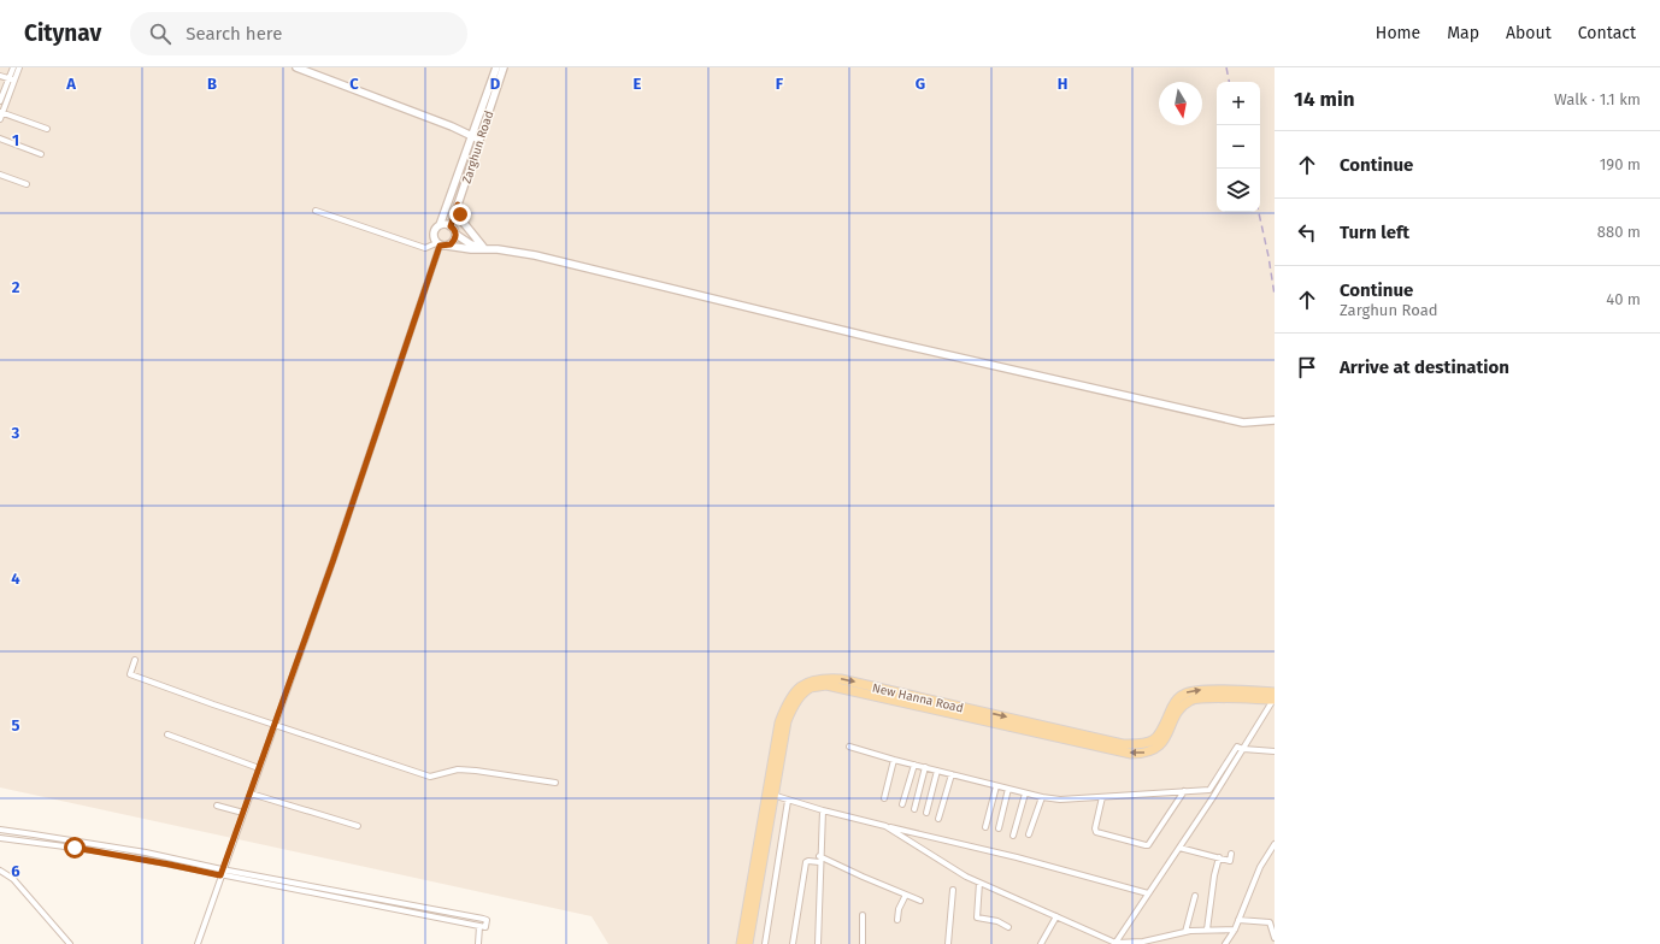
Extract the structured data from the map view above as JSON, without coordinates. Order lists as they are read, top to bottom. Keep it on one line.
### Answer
{"streets":{"main road":["New Hanna Road"],"street":["Zarghun Road"]},"north":"bottom","page":{"header":"Citynav","search":"Search here","nav":["Home","Map","About","Contact"],"heading":["14 min","Walk · 1.1 km"],"map_buttons":["+","−"],"list":[["Continue","190 m"],["Turn left","880 m"],["Continue","Zarghun Road","40 m"],"Arrive at destination"]},"grid":{"columns":["A","B","C","D","E","F","G","H"],"rows":["1","2","3","4","5","6"]}}
